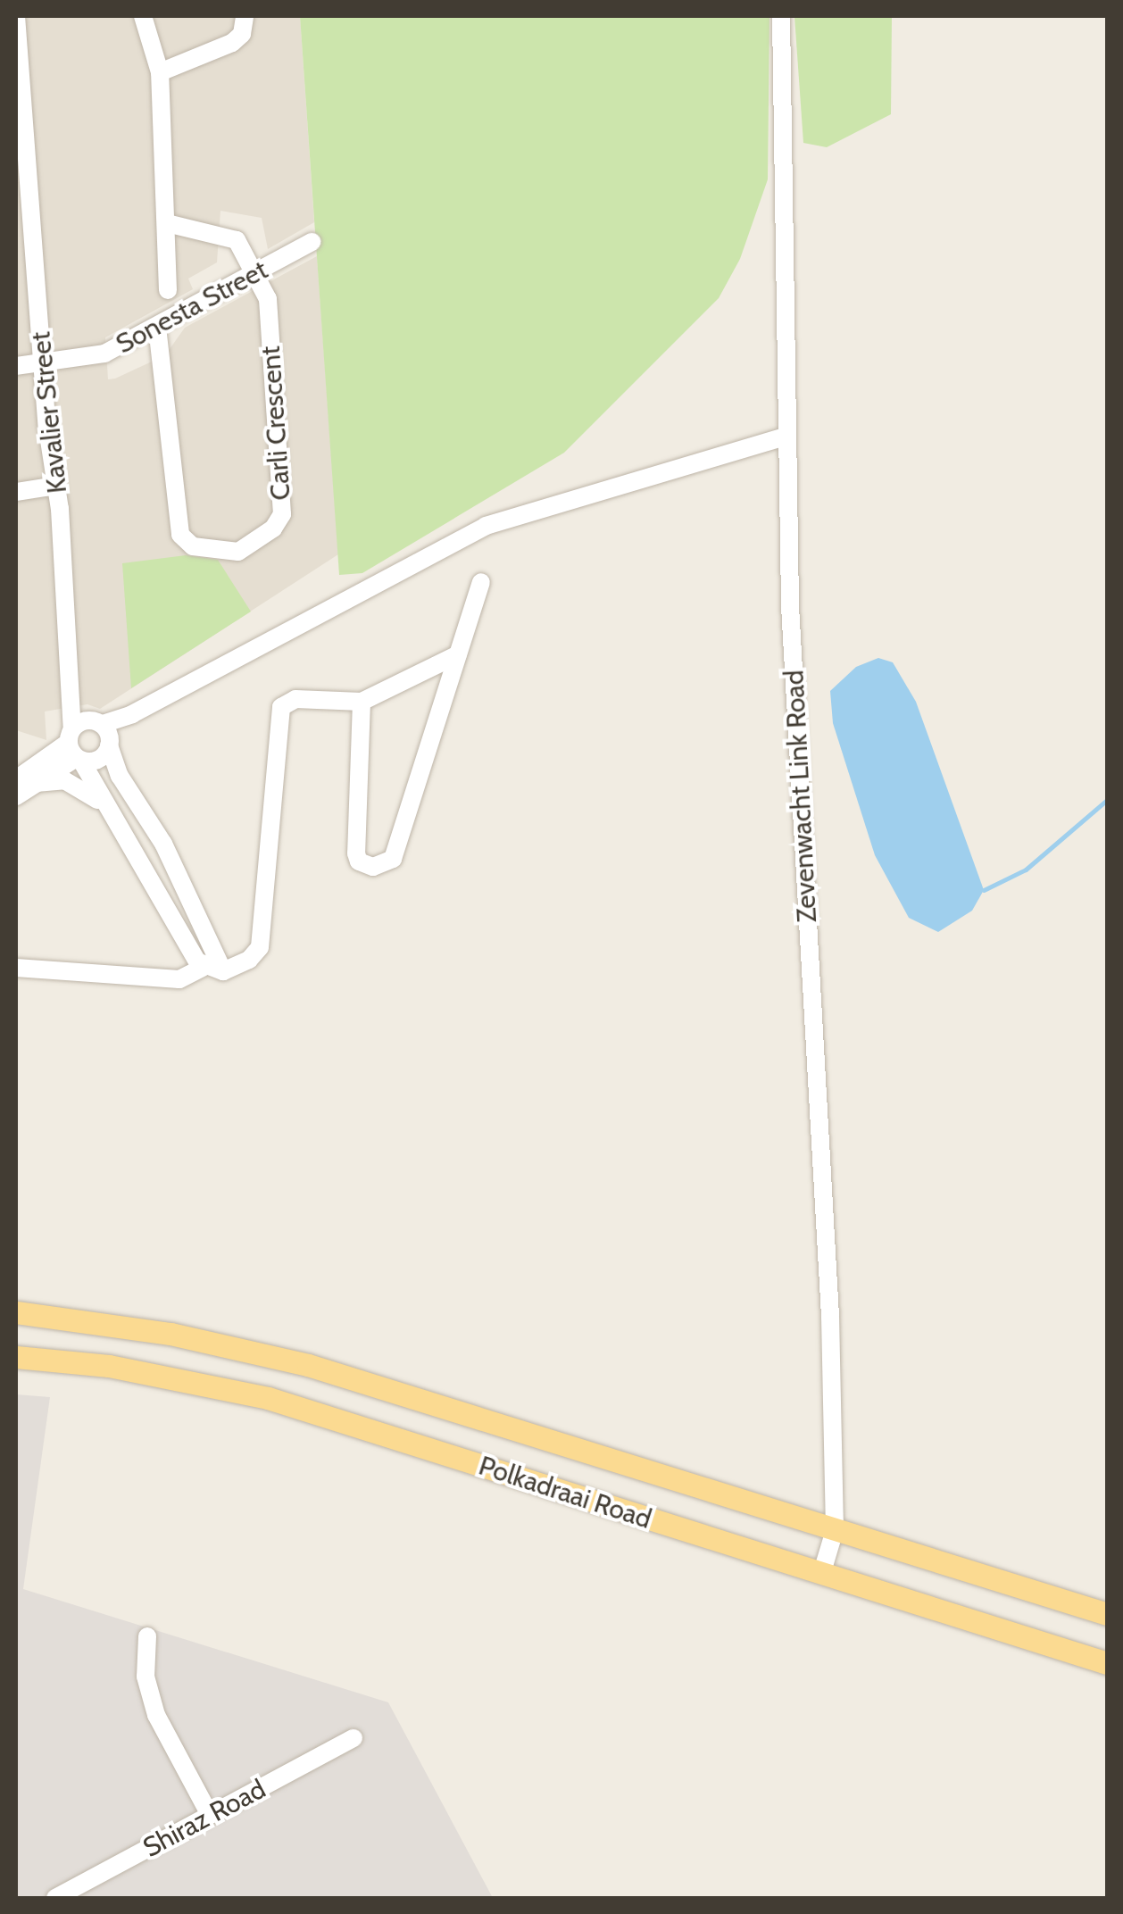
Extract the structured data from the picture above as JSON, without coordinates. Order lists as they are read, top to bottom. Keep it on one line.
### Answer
{"streets":{"main road":["Polkadraai Road"],"street":["Sonesta Street","Kavalier Street","Carli Crescent","Zevenwacht Link Road","Shiraz Road"]},"crossings":[["Sonesta Street","Kavalier Street"],["Sonesta Street","Carli Crescent"],["Zevenwacht Link Road","Polkadraai Road"]]}
